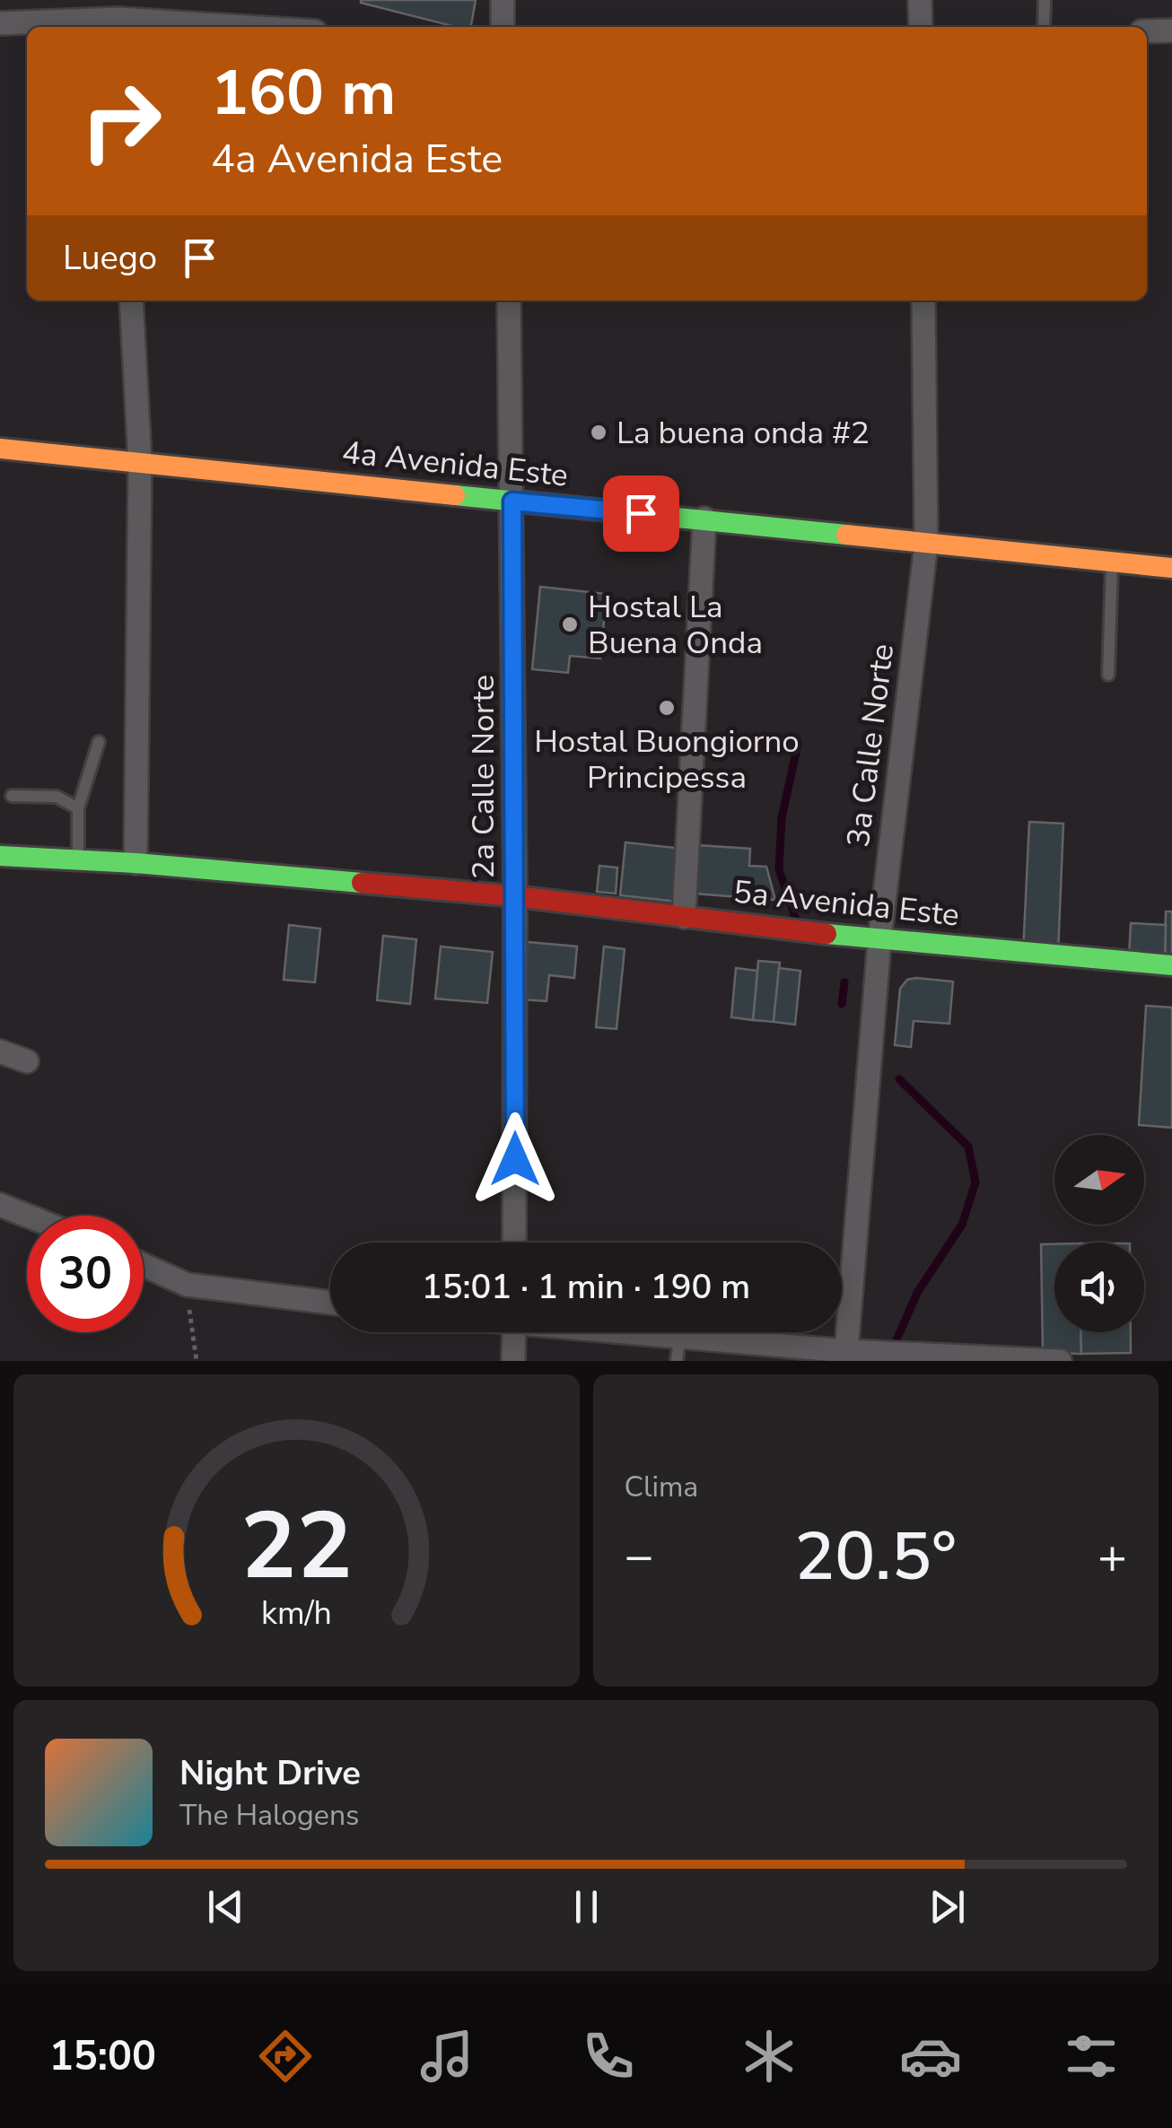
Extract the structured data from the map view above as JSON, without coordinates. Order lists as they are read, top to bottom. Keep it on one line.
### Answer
{"streets":{"street":["4a Avenida Este","3a Calle Norte","2a Calle Norte","5a Avenida Este"]},"crossings":[["4a Avenida Este","3a Calle Norte"],["4a Avenida Este","2a Calle Norte"],["3a Calle Norte","5a Avenida Este"],["2a Calle Norte","5a Avenida Este"]],"places":["La buena onda #2","Hostal La Buena Onda","Hostal Buongiorno Principessa"],"north":"right","page":{"turn":["160 m","4a Avenida Este"],"then":"Luego","limit":"30","trip":"15:01 · 1 min · 190 m","tile":"Clima","heat":["−","20.5°","+"],"song":["Night Drive","The Halogens"],"tabs":"15:00","gauge":["22","km/h"]}}
